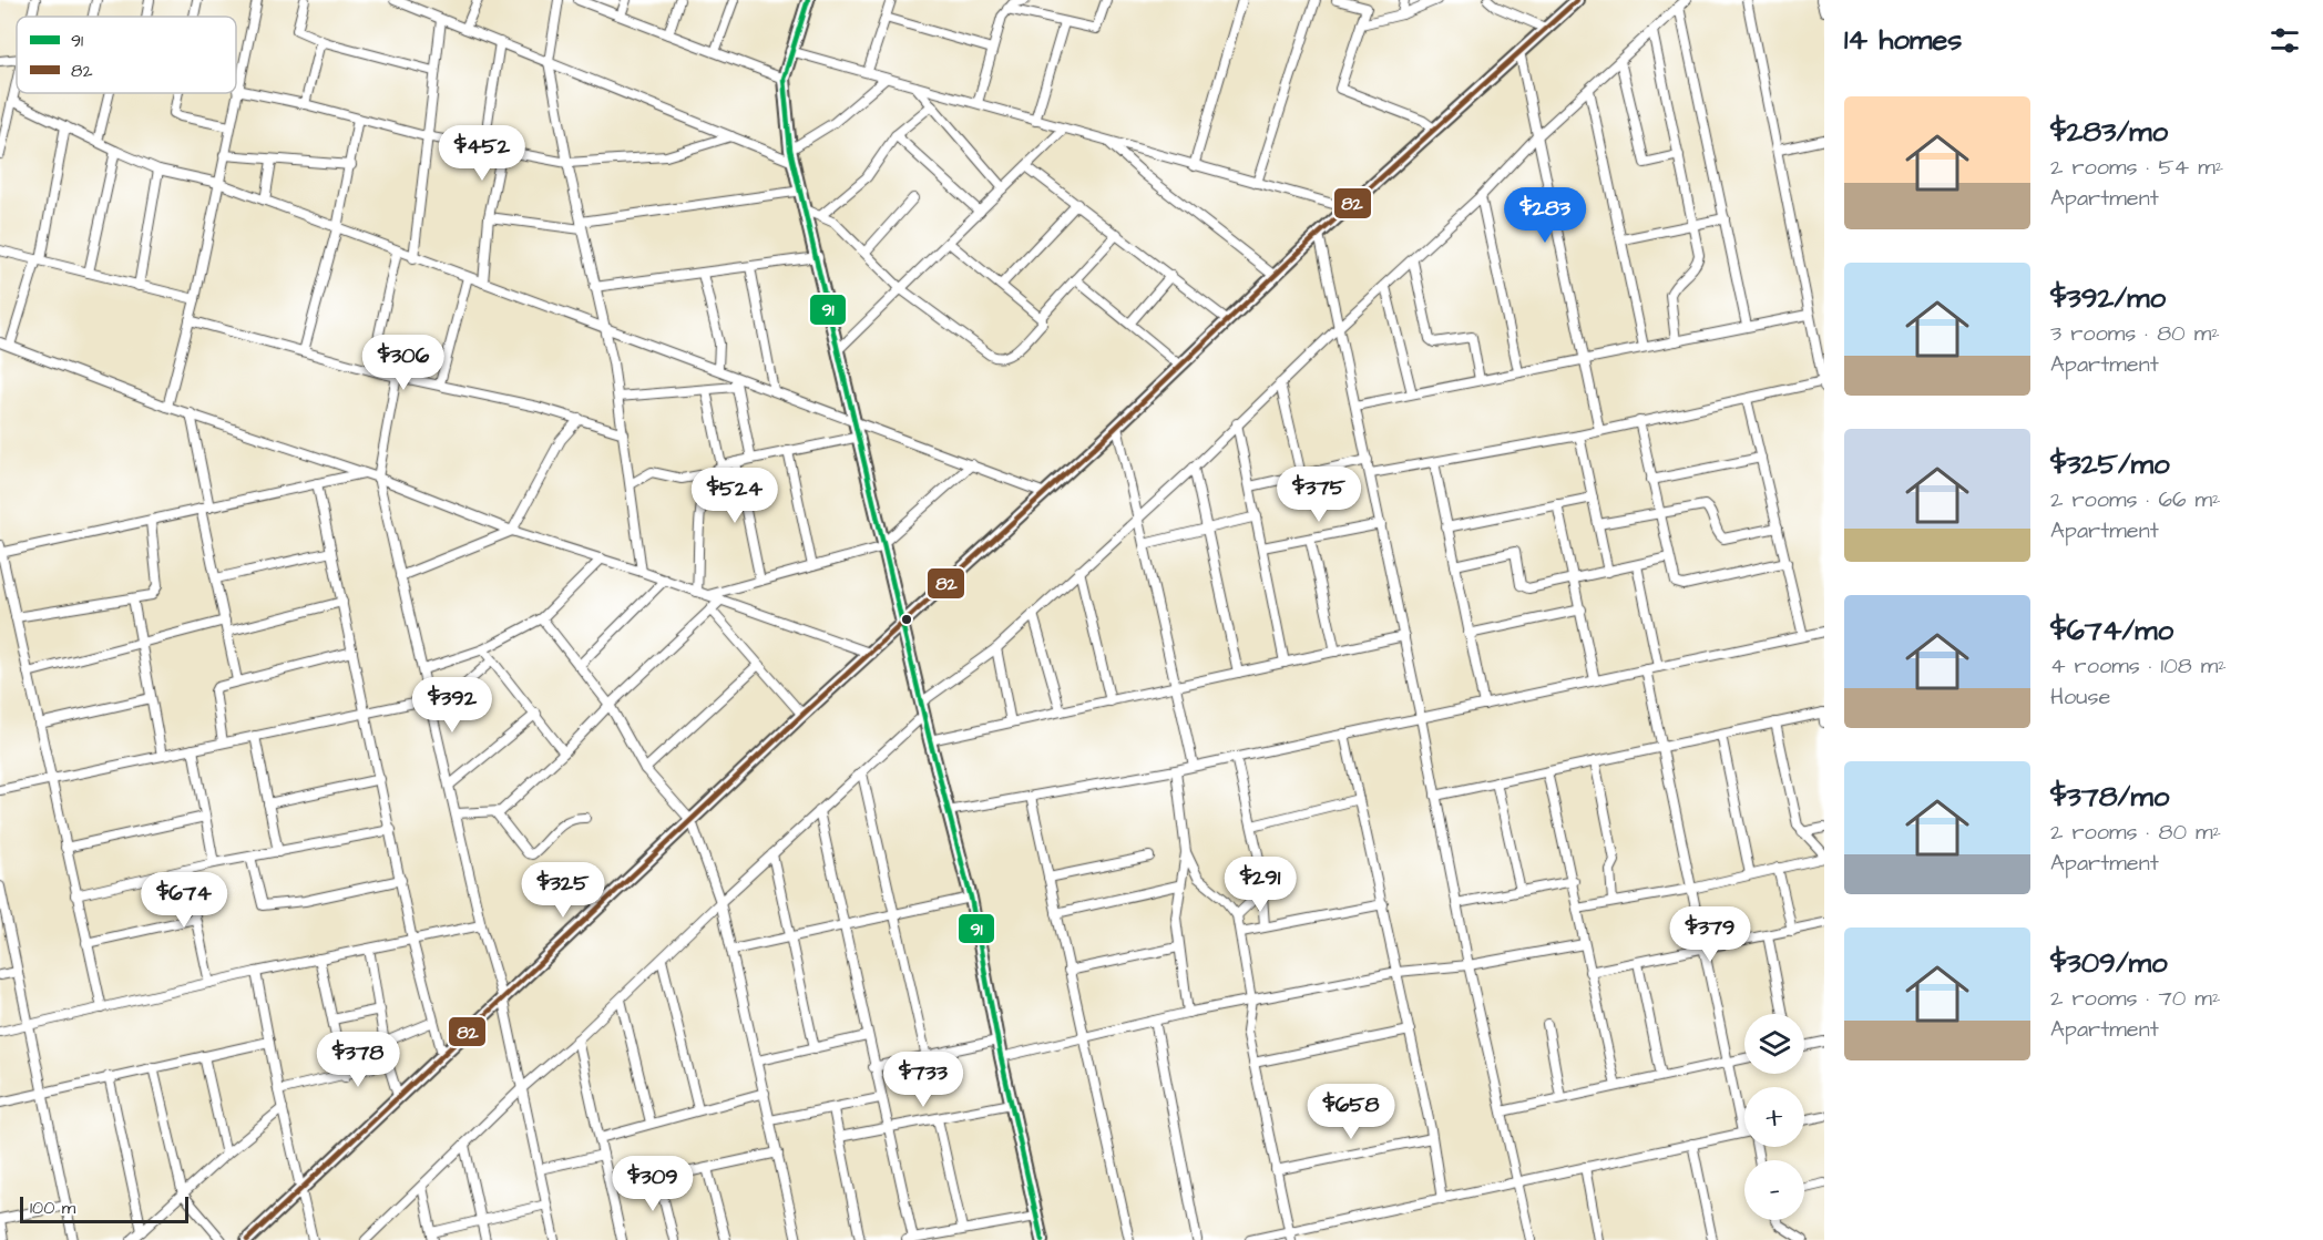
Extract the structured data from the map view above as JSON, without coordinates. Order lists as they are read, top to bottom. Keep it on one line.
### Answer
{"lines":["transit line 91","transit line 82"],"legend":["91","82"],"scale_bar":"100 m","page":{"heading":"14 homes","list":[{"name":"$283/mo","note":"2 rooms · 54 m² · Apartment"},{"name":"$392/mo","note":"3 rooms · 80 m² · Apartment"},{"name":"$325/mo","note":"2 rooms · 66 m² · Apartment"},{"name":"$674/mo","note":"4 rooms · 108 m² · House"},{"name":"$378/mo","note":"2 rooms · 80 m² · Apartment"},{"name":"$309/mo","note":"2 rooms · 70 m² · Apartment"}],"price":["$452","$283","$306","$375","$524","$392","$291","$325","$674","$379","$378","$733","$658","$309"],"map_buttons":["+","−"],"scale":"100 m"}}
